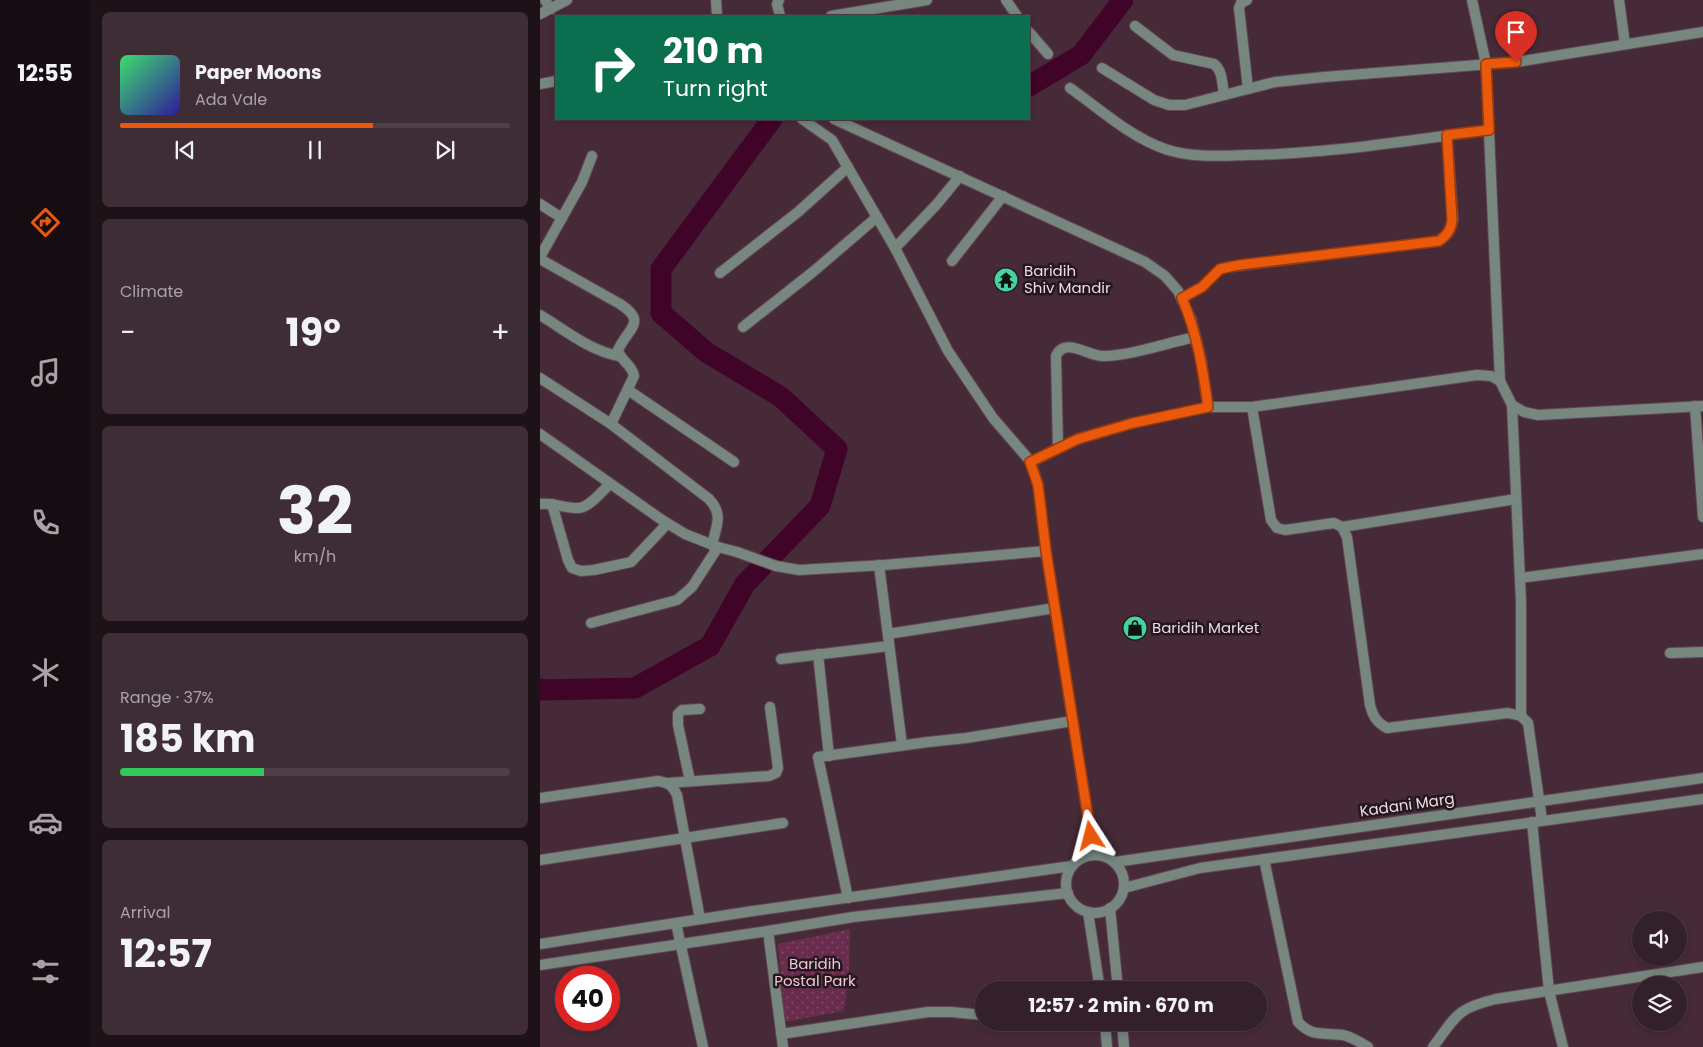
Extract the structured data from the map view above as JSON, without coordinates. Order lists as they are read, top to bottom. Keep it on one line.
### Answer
{"streets":{"street":["Kadani Marg"]},"parks":["Baridih Postal Park"],"places":{"temple":["Baridih Shiv Mandir"],"shop":["Baridih Market"]},"page":{"tabs":"12:55","turn":["210 m","Turn right"],"song":["Paper Moons","Ada Vale"],"tile":["Climate",["32","km/h"],["Range · 37%","185 km"],["Arrival","12:57"]],"heat":["−","19°","+"],"limit":"40","trip":"12:57 · 2 min · 670 m"}}
